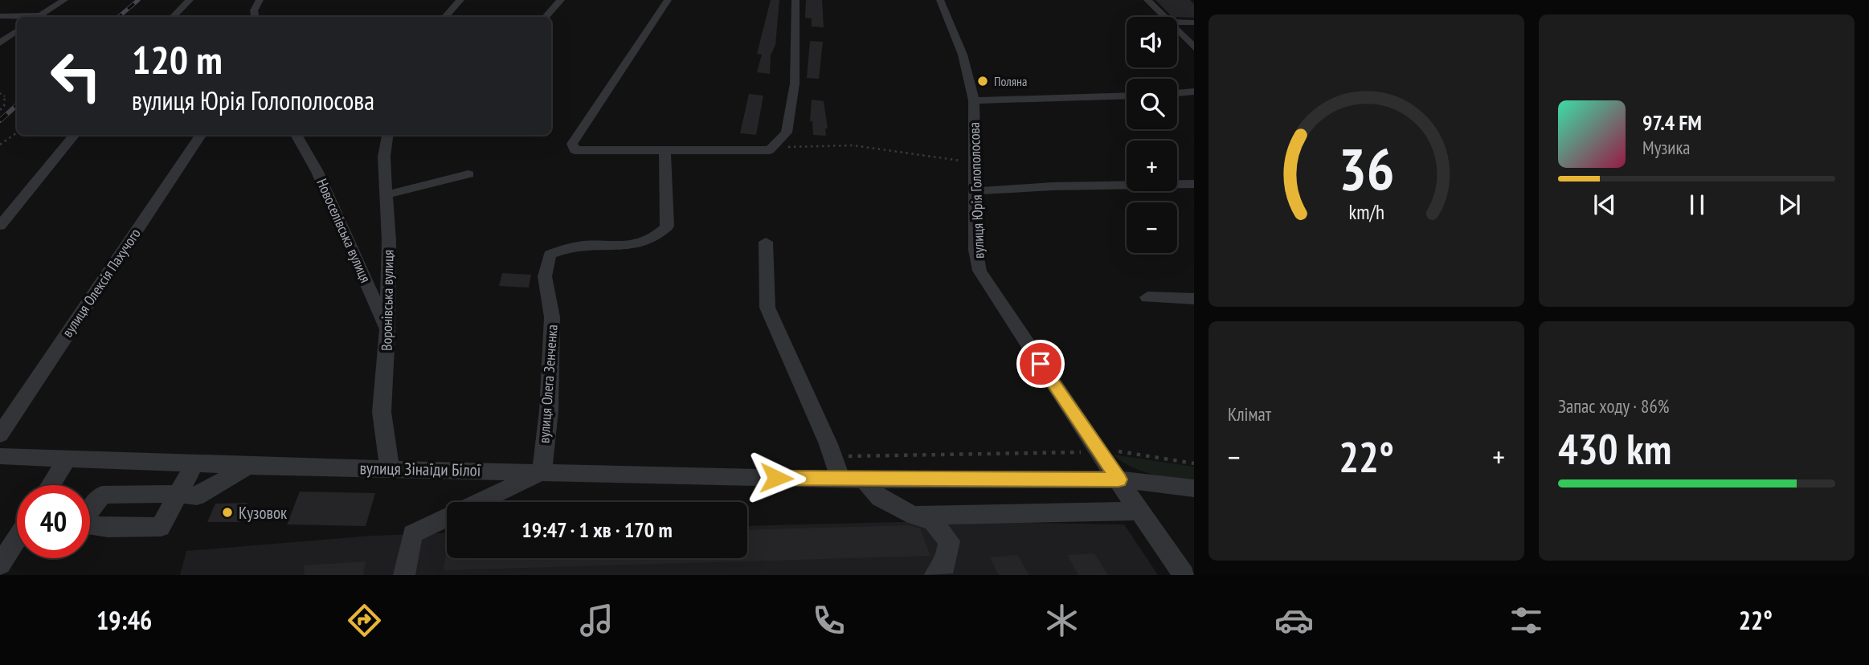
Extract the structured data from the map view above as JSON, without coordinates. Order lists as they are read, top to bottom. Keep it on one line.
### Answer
{"streets":{"street":["вулиця Юрія Голополосова","Новоселівська вулиця","вулиця Олексія Пахучого","Воронівська вулиця","вулиця Олега Зенченка","вулиця Зінаїди Білої"]},"crossings":[["вулиця Юрія Голополосова","вулиця Зінаїди Білої"],["Новоселівська вулиця","Воронівська вулиця"],["Воронівська вулиця","вулиця Зінаїди Білої"],["вулиця Олега Зенченка","вулиця Зінаїди Білої"]],"places":["Поляна","Кузовок"],"page":{"map_buttons":["+","−"],"turn":["120 m","вулиця Юрія Голополосова"],"song":["97.4 FM","Музика"],"tile":["Клімат",["Запас ходу · 86%","430 km"]],"heat":["−","22°","+"],"limit":"40","trip":"19:47 · 1 хв · 170 m","tabs":["19:46","22°"],"gauge":["36","km/h"]}}
